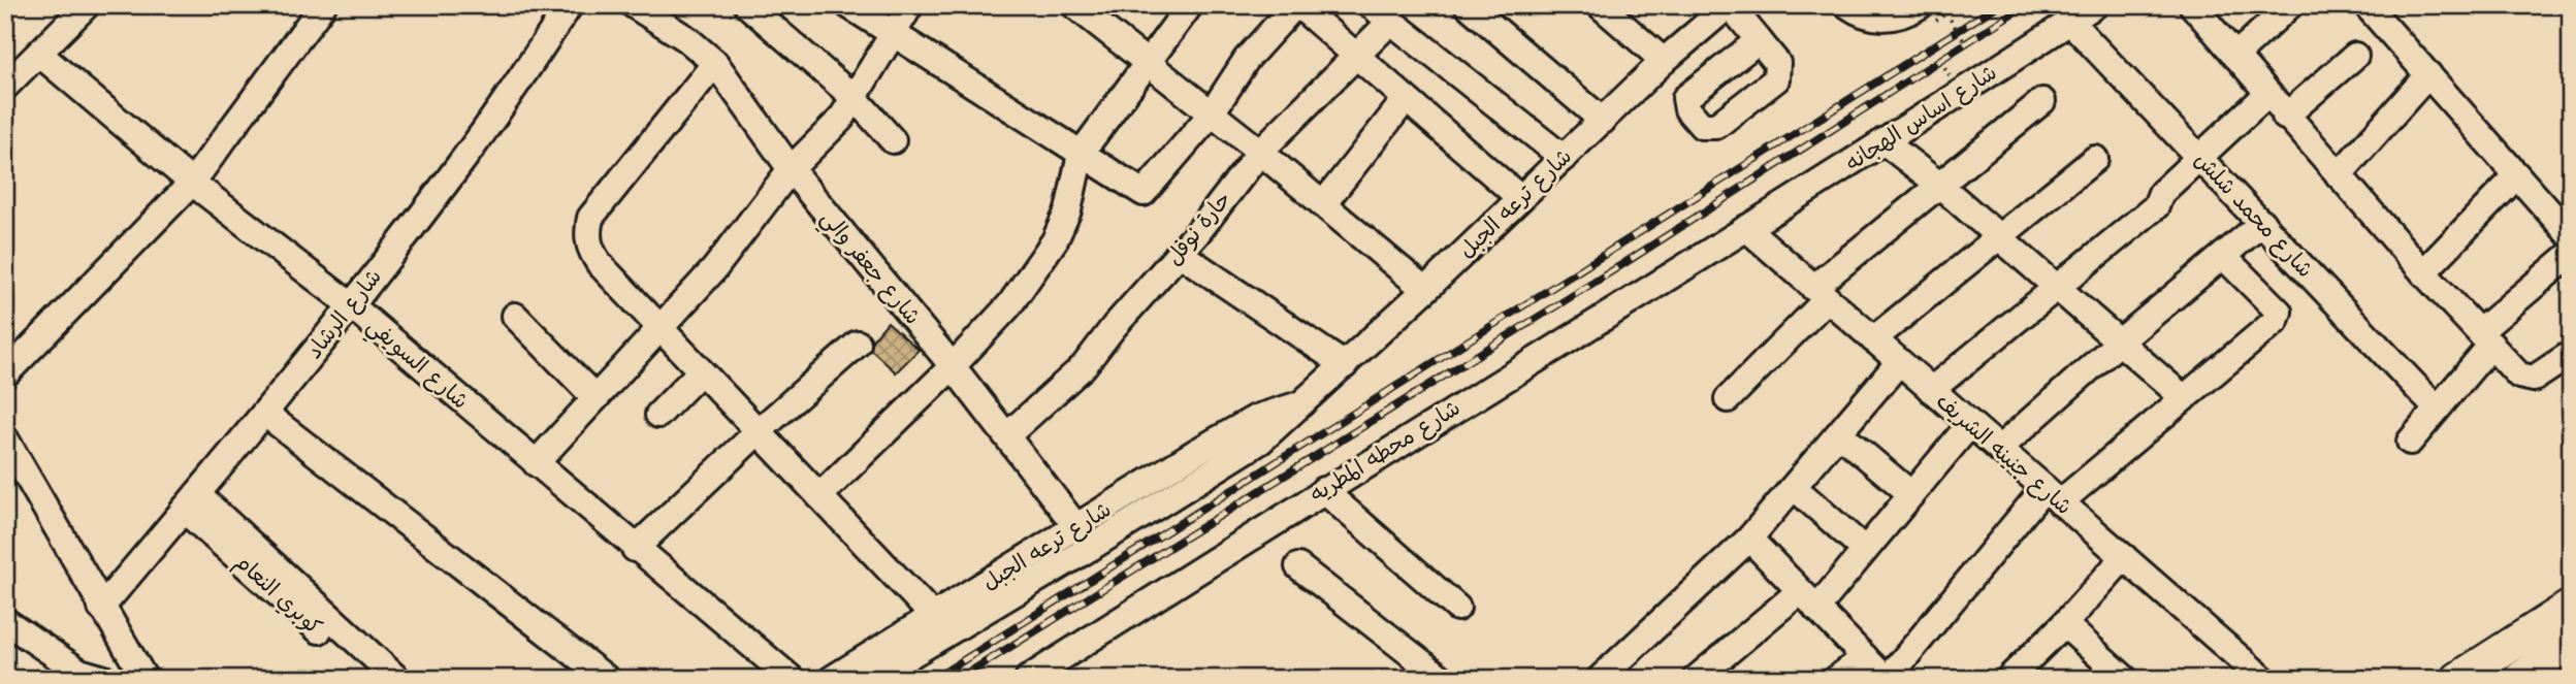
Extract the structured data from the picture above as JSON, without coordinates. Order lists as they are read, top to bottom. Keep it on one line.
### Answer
{"streets":{"street":["شارع اساس الهجانه","شارع ترعه الجبل","شارع محمد شلش","حارة نوفل","شارع جعفر والي","شارع الرشاد","شارع السويفي","شارع محطه المطريه","شارع جنينه الشريف","كوبري النعام"]},"crossings":[["شارع اساس الهجانه","شارع محمد شلش"],["شارع اساس الهجانه","شارع محطه المطريه"],["شارع اساس الهجانه","شارع جنينه الشريف"],["شارع ترعه الجبل","شارع جعفر والي"],["حارة نوفل","شارع جعفر والي"],["شارع الرشاد","شارع السويفي"],["شارع الرشاد","كوبري النعام"],["شارع محطه المطريه","شارع جنينه الشريف"]]}
